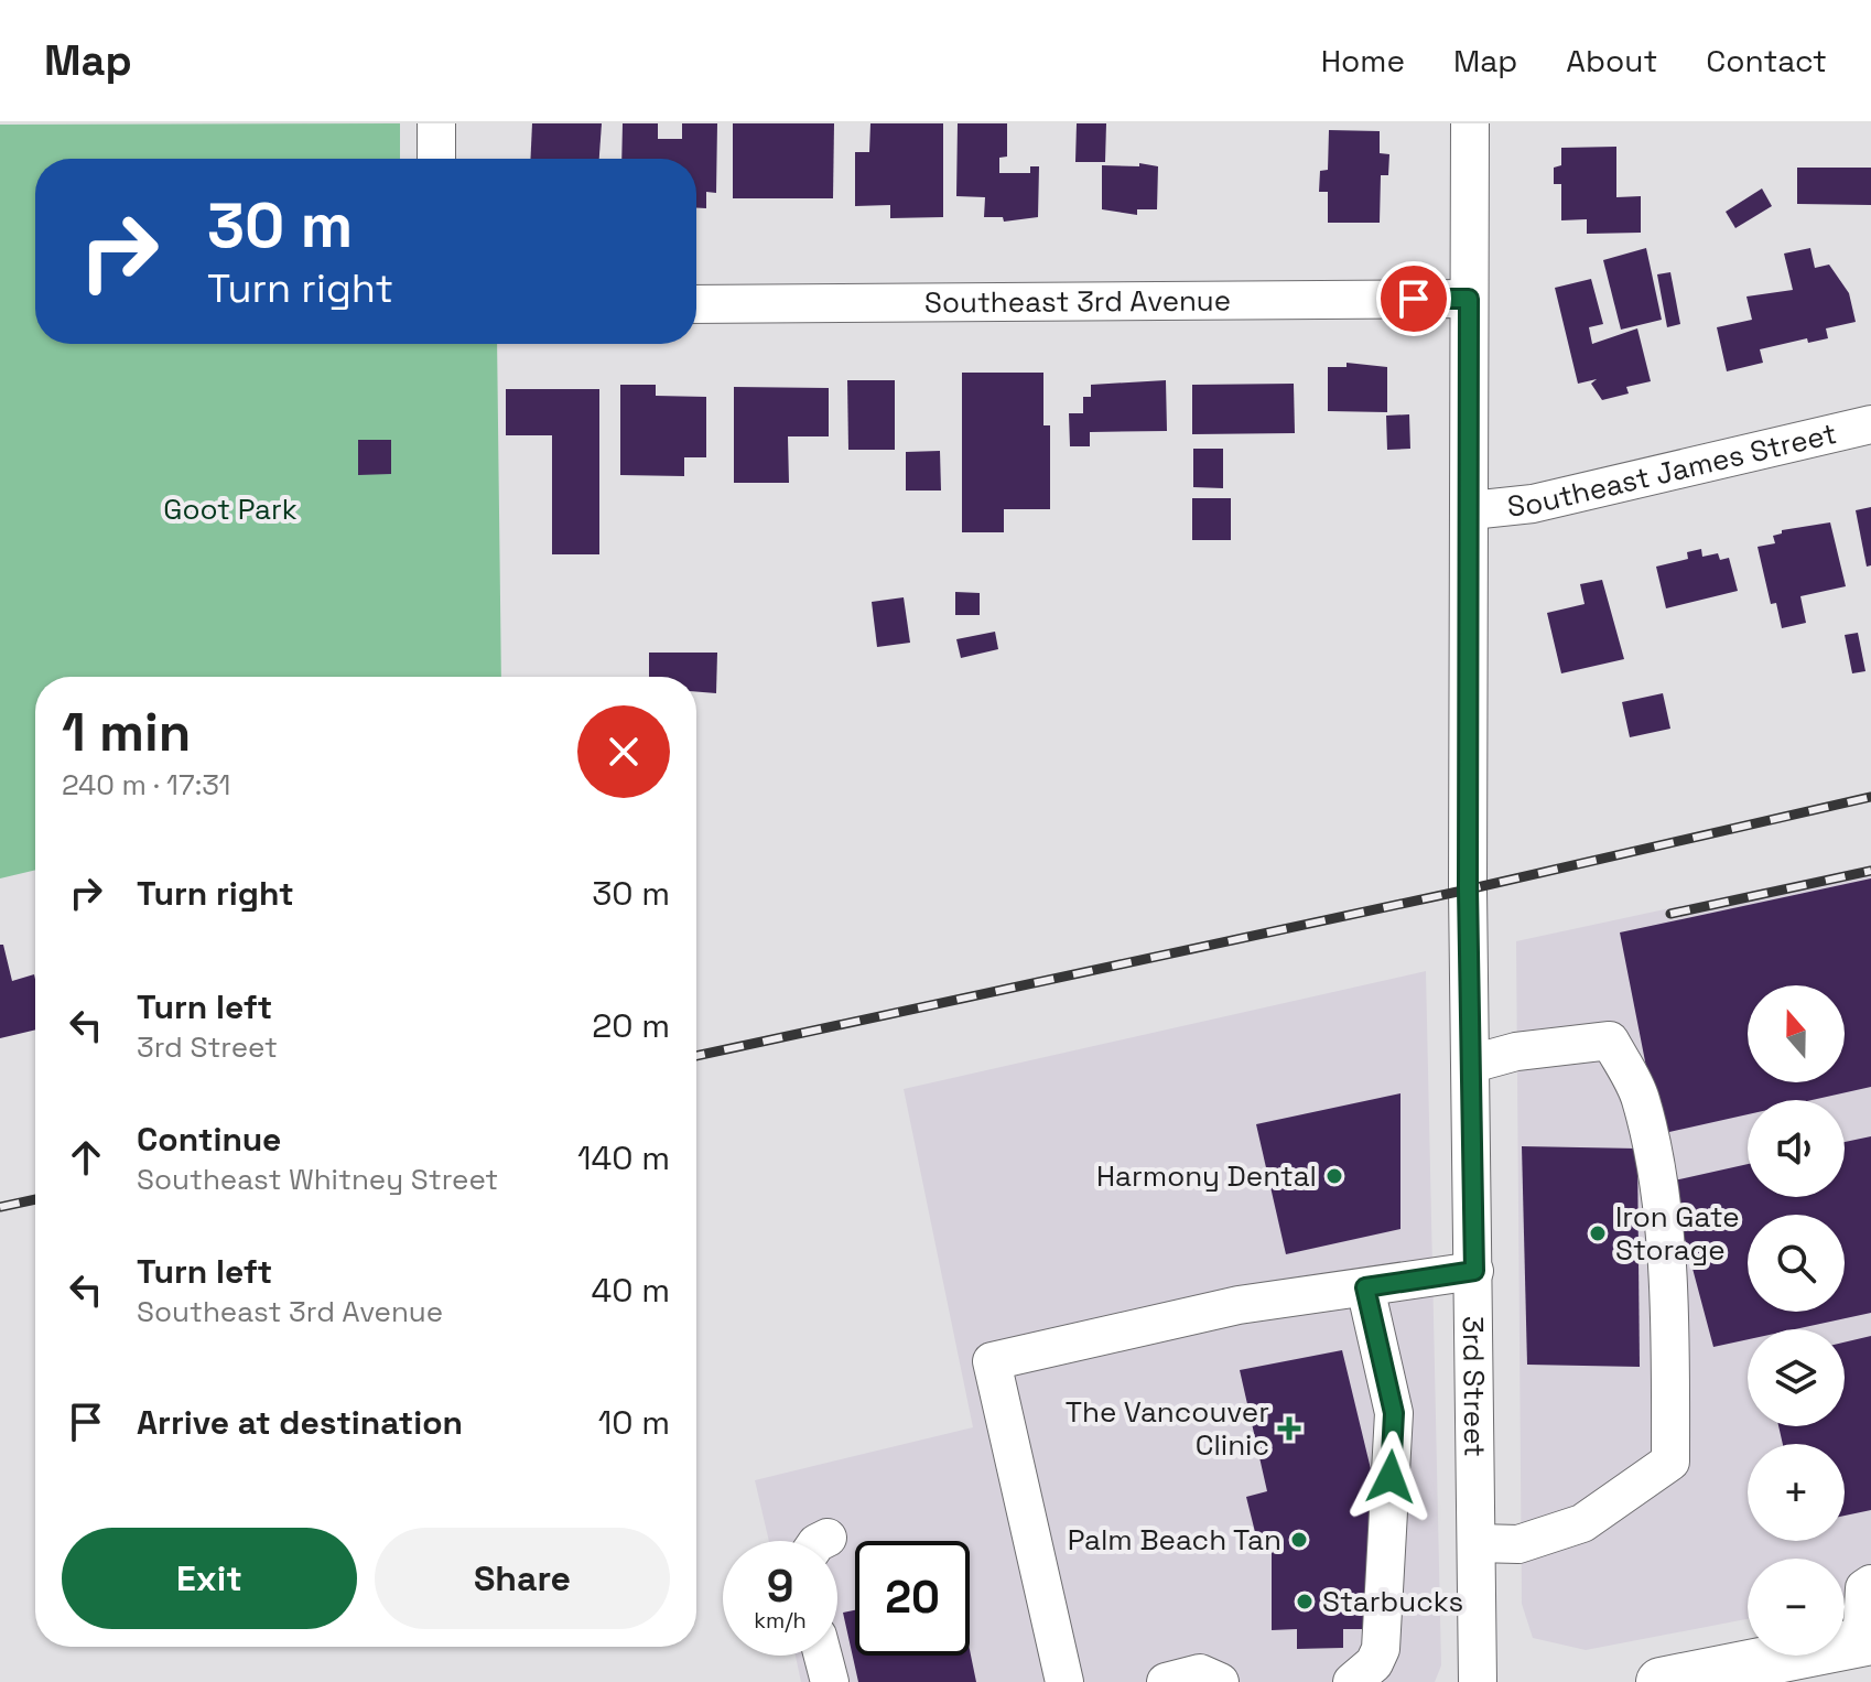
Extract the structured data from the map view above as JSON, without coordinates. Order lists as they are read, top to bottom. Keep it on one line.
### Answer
{"streets":{"street":["Southeast 3rd Avenue","Southeast James Street","3rd Street"]},"crossings":[["Southeast 3rd Avenue","3rd Street"],["Southeast James Street","3rd Street"]],"parks":["Goot Park"],"places":{"other":["Harmony Dental","Iron Gate Storage","Palm Beach Tan","Starbucks"],"health":["The Vancouver Clinic"]},"north":"top","page":{"header":"Map","nav":["Home","Map","About","Contact"],"turn":["30 m","Turn right"],"heading":["1 min","240 m · 17:31"],"list":[{"name":"Turn right","value":"30 m"},{"name":"Turn left","note":"3rd Street","value":"20 m"},{"name":"Continue","note":"Southeast Whitney Street","value":"140 m"},{"name":"Turn left","note":"Southeast 3rd Avenue","value":"40 m"},{"name":"Arrive at destination","value":"10 m"}],"map_buttons":["+","−"],"buttons":["Exit","Share"],"speed":"9 km/h","limit":"20"}}
